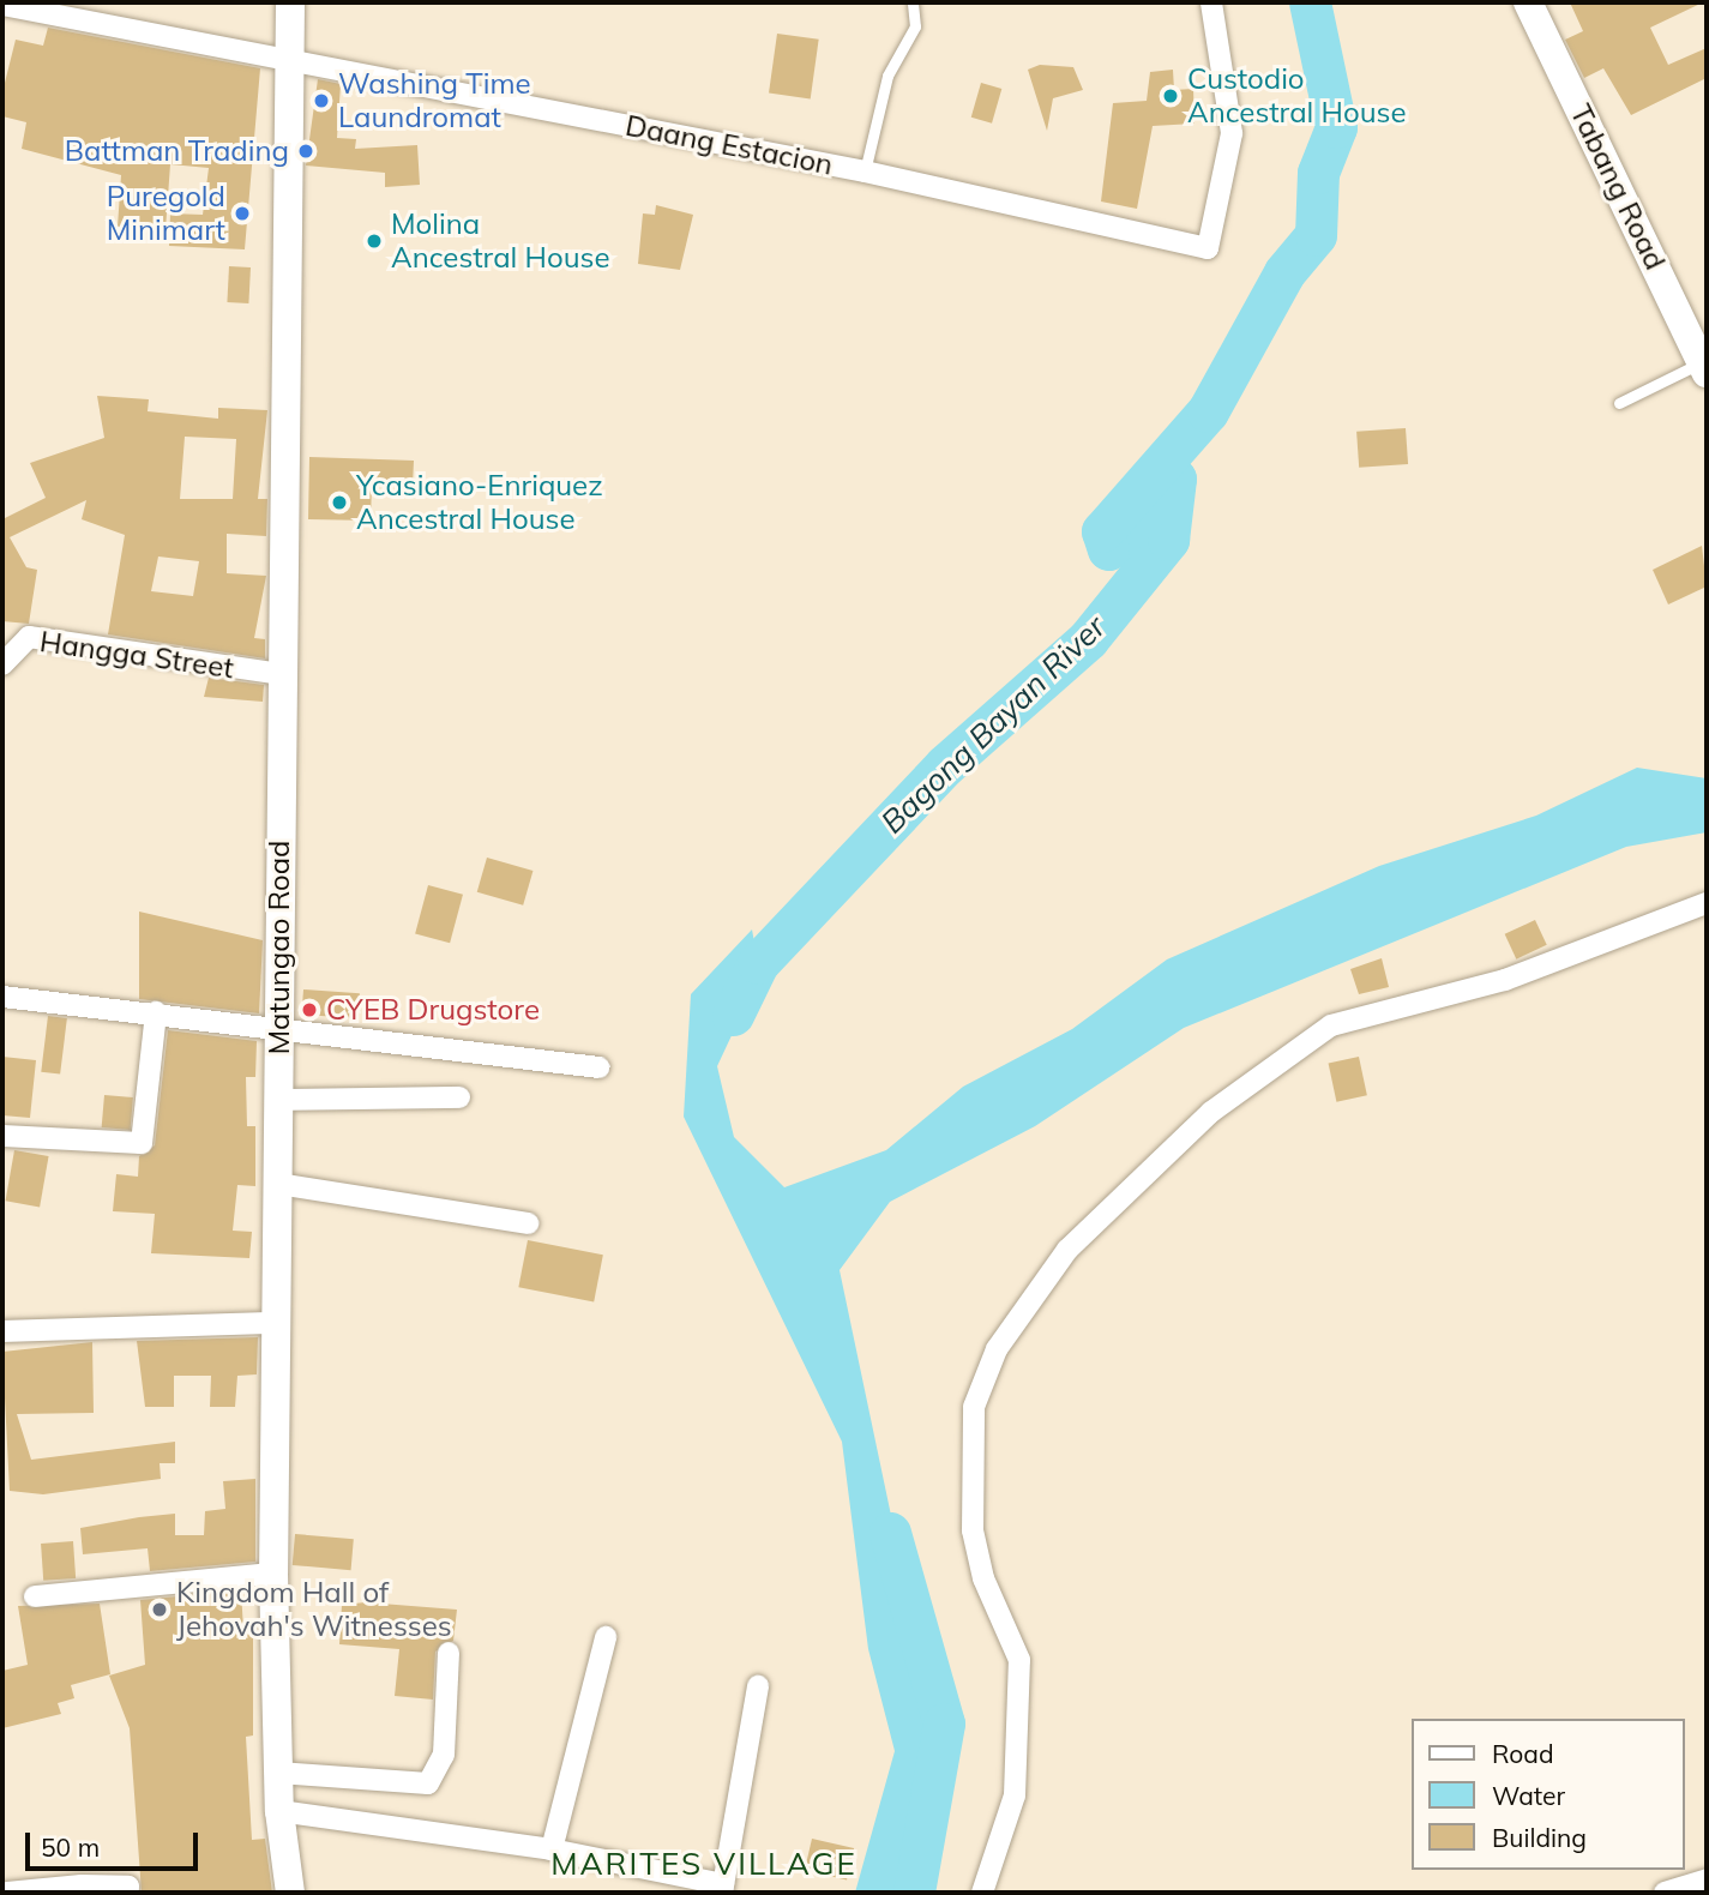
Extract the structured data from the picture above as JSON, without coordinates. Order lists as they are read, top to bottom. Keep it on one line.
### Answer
{"streets":{"main road":["Tabang Road","Matungao Road"],"street":["Daang Estacion","Hangga Street"]},"crossings":[["Daang Estacion","Matungao Road"],["Hangga Street","Matungao Road"]],"districts":["MARITES VILLAGE"],"water":["Bagong Bayan River"],"places":["Custodio Ancestral House","Washing Time Laundromat","Battman Trading","Puregold Minimart","Molina Ancestral House","Ycasiano-Enriquez Ancestral House","CYEB Drugstore","Kingdom Hall of Jehovah's Witnesses"],"legend":["Road","Water","Building"],"scale_bar":"50 m"}
